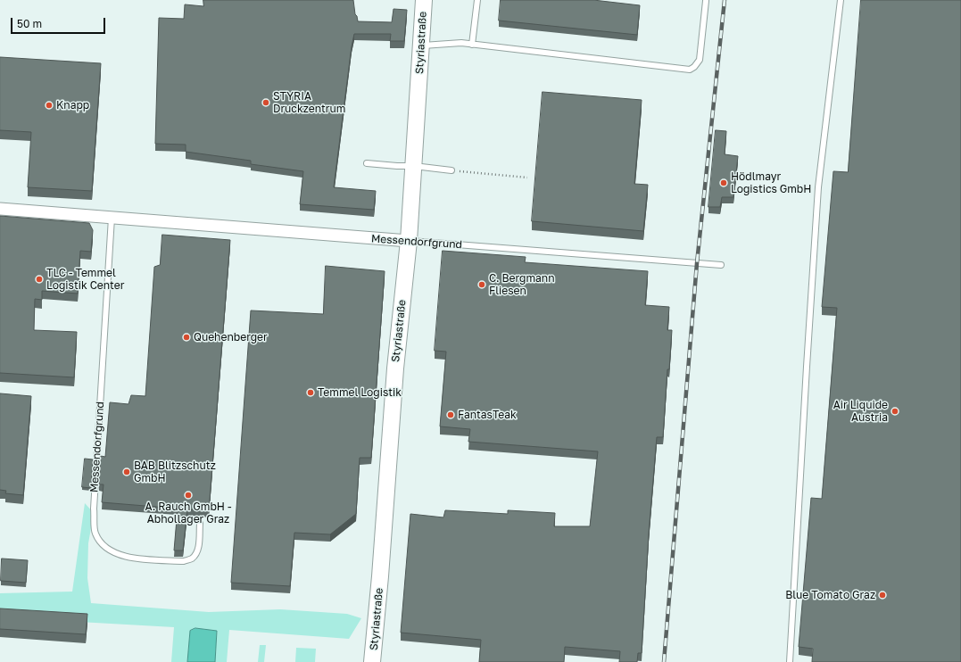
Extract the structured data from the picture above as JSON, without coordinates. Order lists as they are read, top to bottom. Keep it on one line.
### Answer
{"streets":{"street":["Styriastraße","Messendorfgrund"]},"crossings":[["Styriastraße","Messendorfgrund"]],"places":["STYRIA Druckzentrum","Knapp","Hödlmayr Logistics GmbH","TLC - Temmel Logistik Center","C. Bergmann Fliesen","Quehenberger","Temmel Logistik","Air Liquide Austria","FantasTeak","BAB Blitzschutz GmbH","A. Rauch GmbH - Abhollager Graz","Blue Tomato Graz"],"scale_bar":"50 m"}
